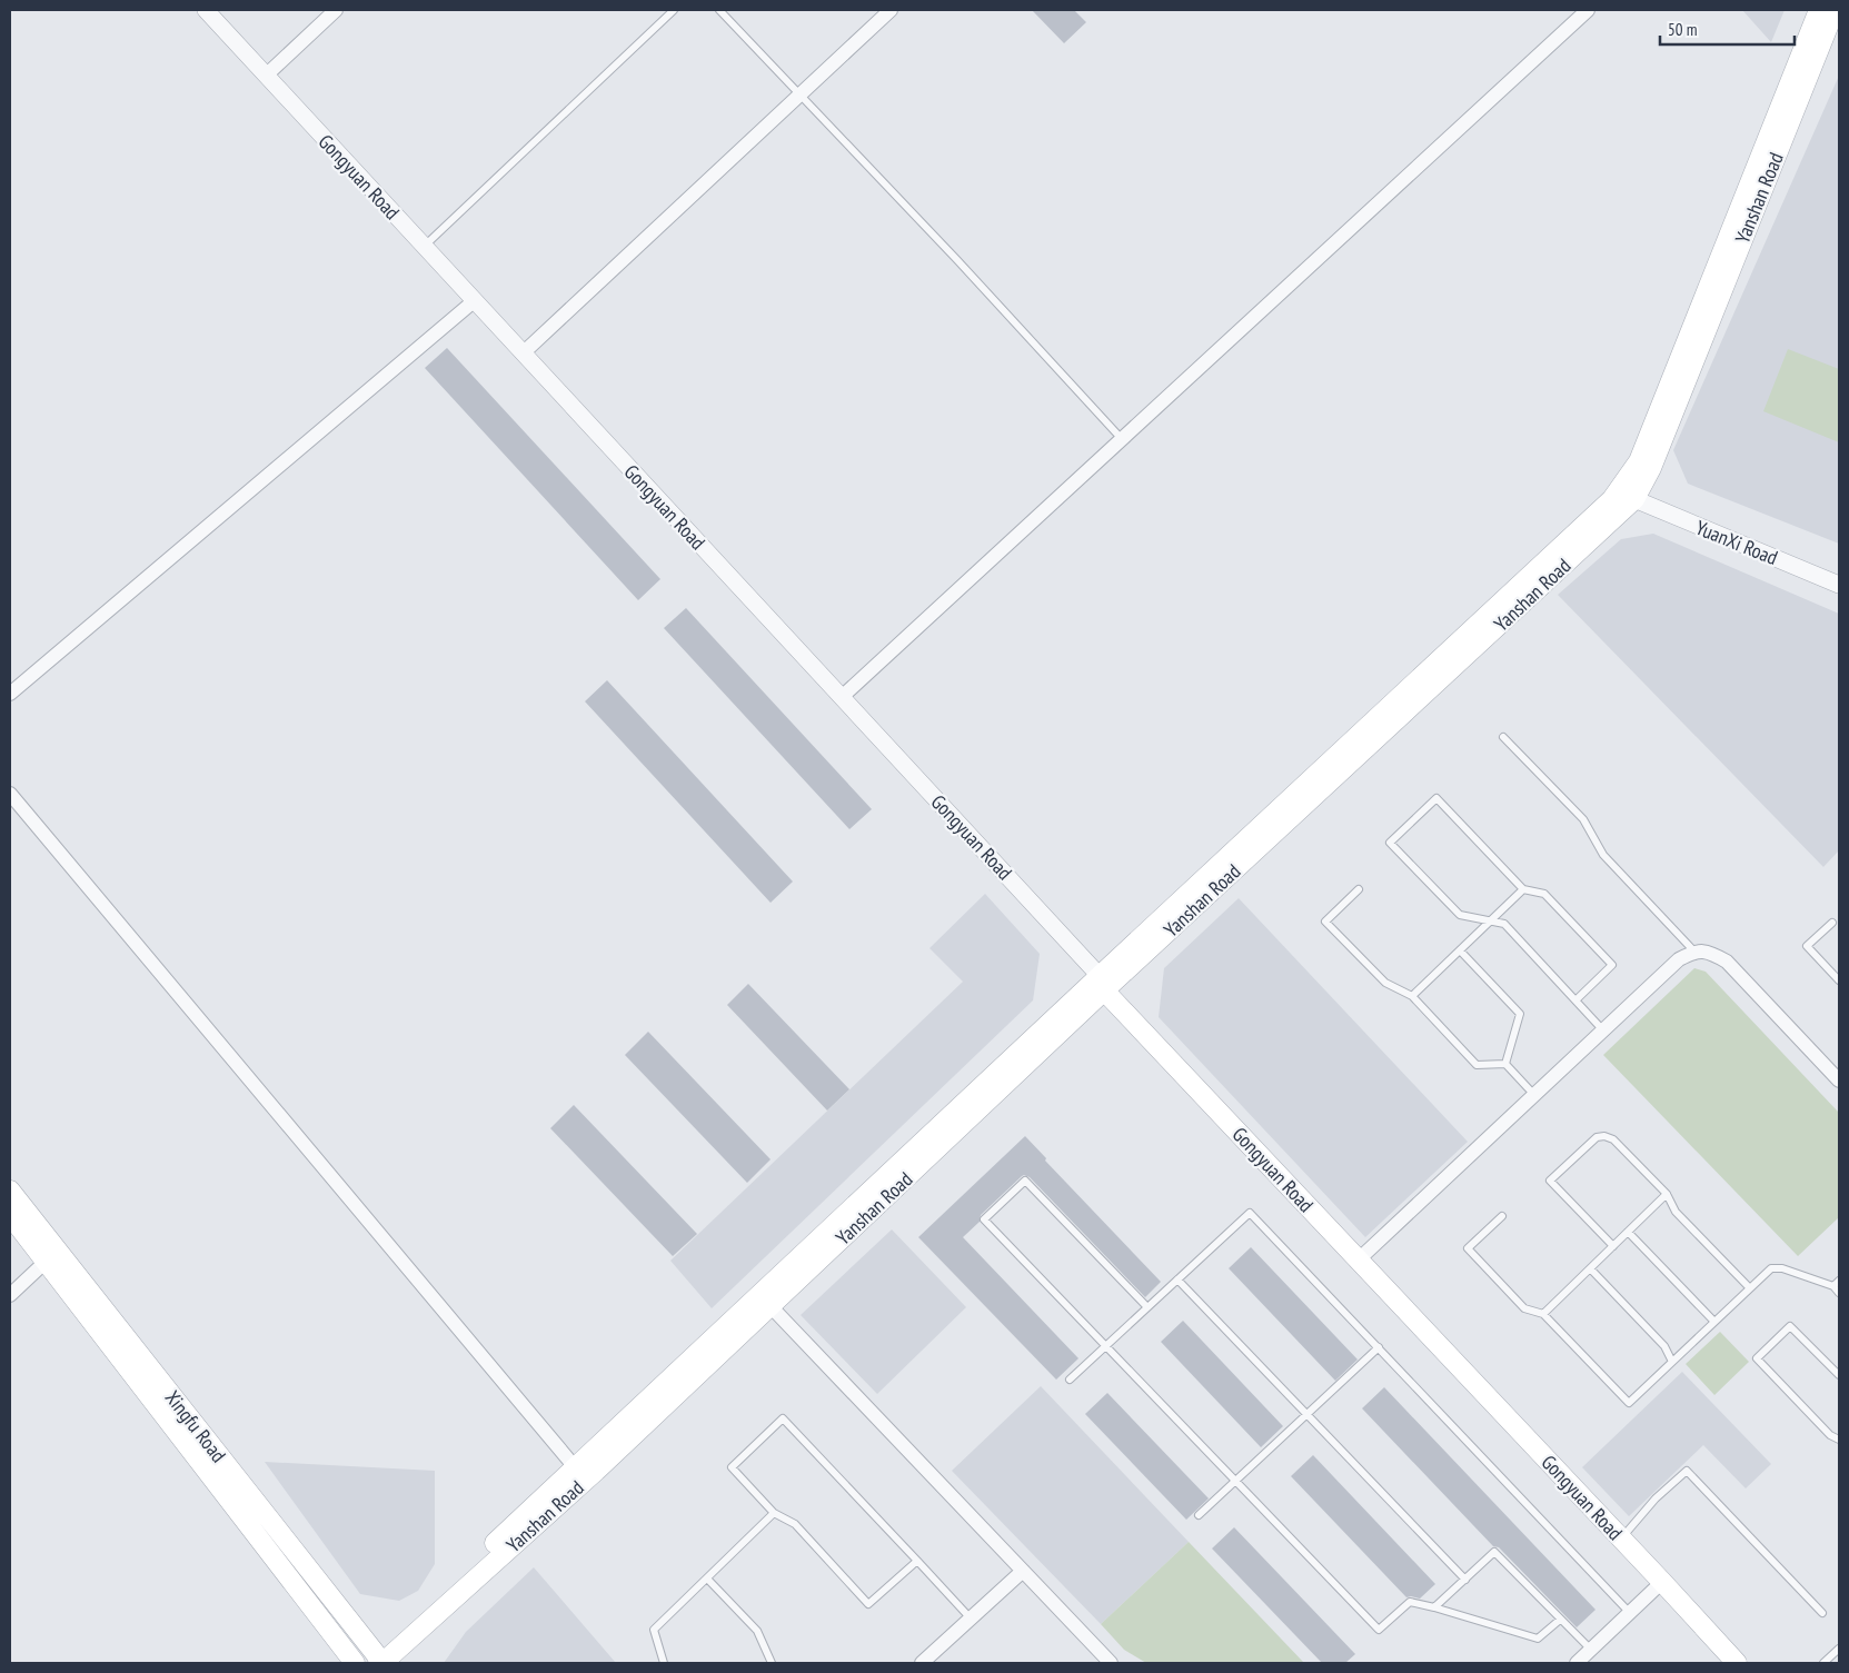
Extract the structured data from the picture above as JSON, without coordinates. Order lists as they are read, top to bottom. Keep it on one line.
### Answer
{"streets":{"main road":["Gongyuan Road","Yanshan Road","Xingfu Road"],"street":["YuanXi Road"]},"crossings":[["Gongyuan Road","Yanshan Road"],["Yanshan Road","YuanXi Road"],["Yanshan Road","Xingfu Road"]],"scale_bar":"50 m"}
